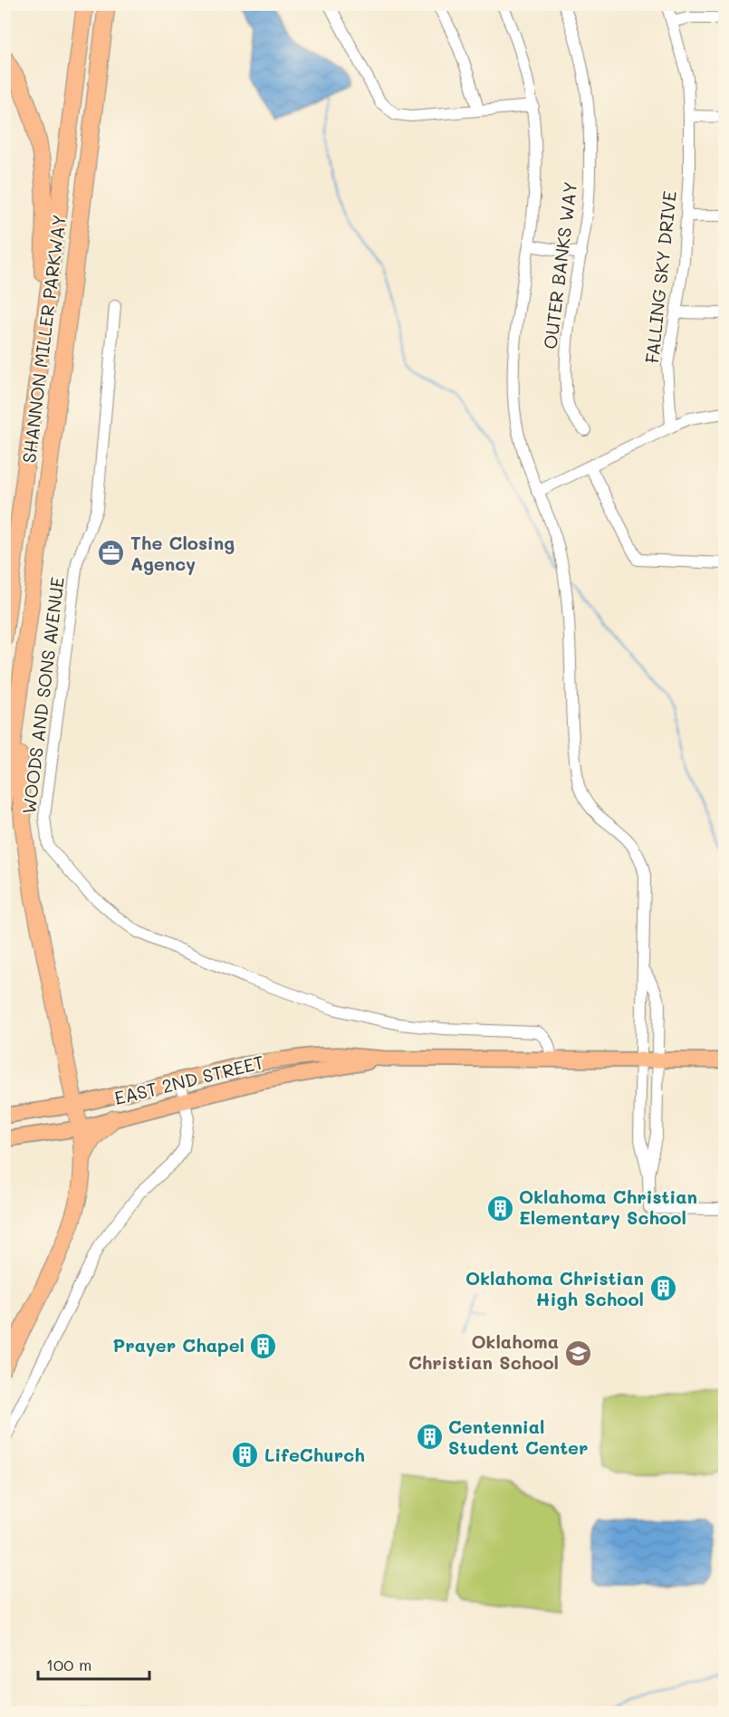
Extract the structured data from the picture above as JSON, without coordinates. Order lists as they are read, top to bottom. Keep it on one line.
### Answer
{"streets":{"highway":["SHANNON MILLER PARKWAY"],"main road":["EAST 2ND STREET"],"street":["OUTER BANKS WAY","FALLING SKY DRIVE","WOODS AND SONS AVENUE"]},"crossings":[["WOODS AND SONS AVENUE","EAST 2ND STREET"]],"places":{"office":["The Closing Agency"],"building":["Oklahoma Christian Elementary School","Oklahoma Christian High School","Prayer Chapel","Centennial Student Center","LifeChurch"],"school or university":["Oklahoma Christian School"]},"scale_bar":"100 m"}
